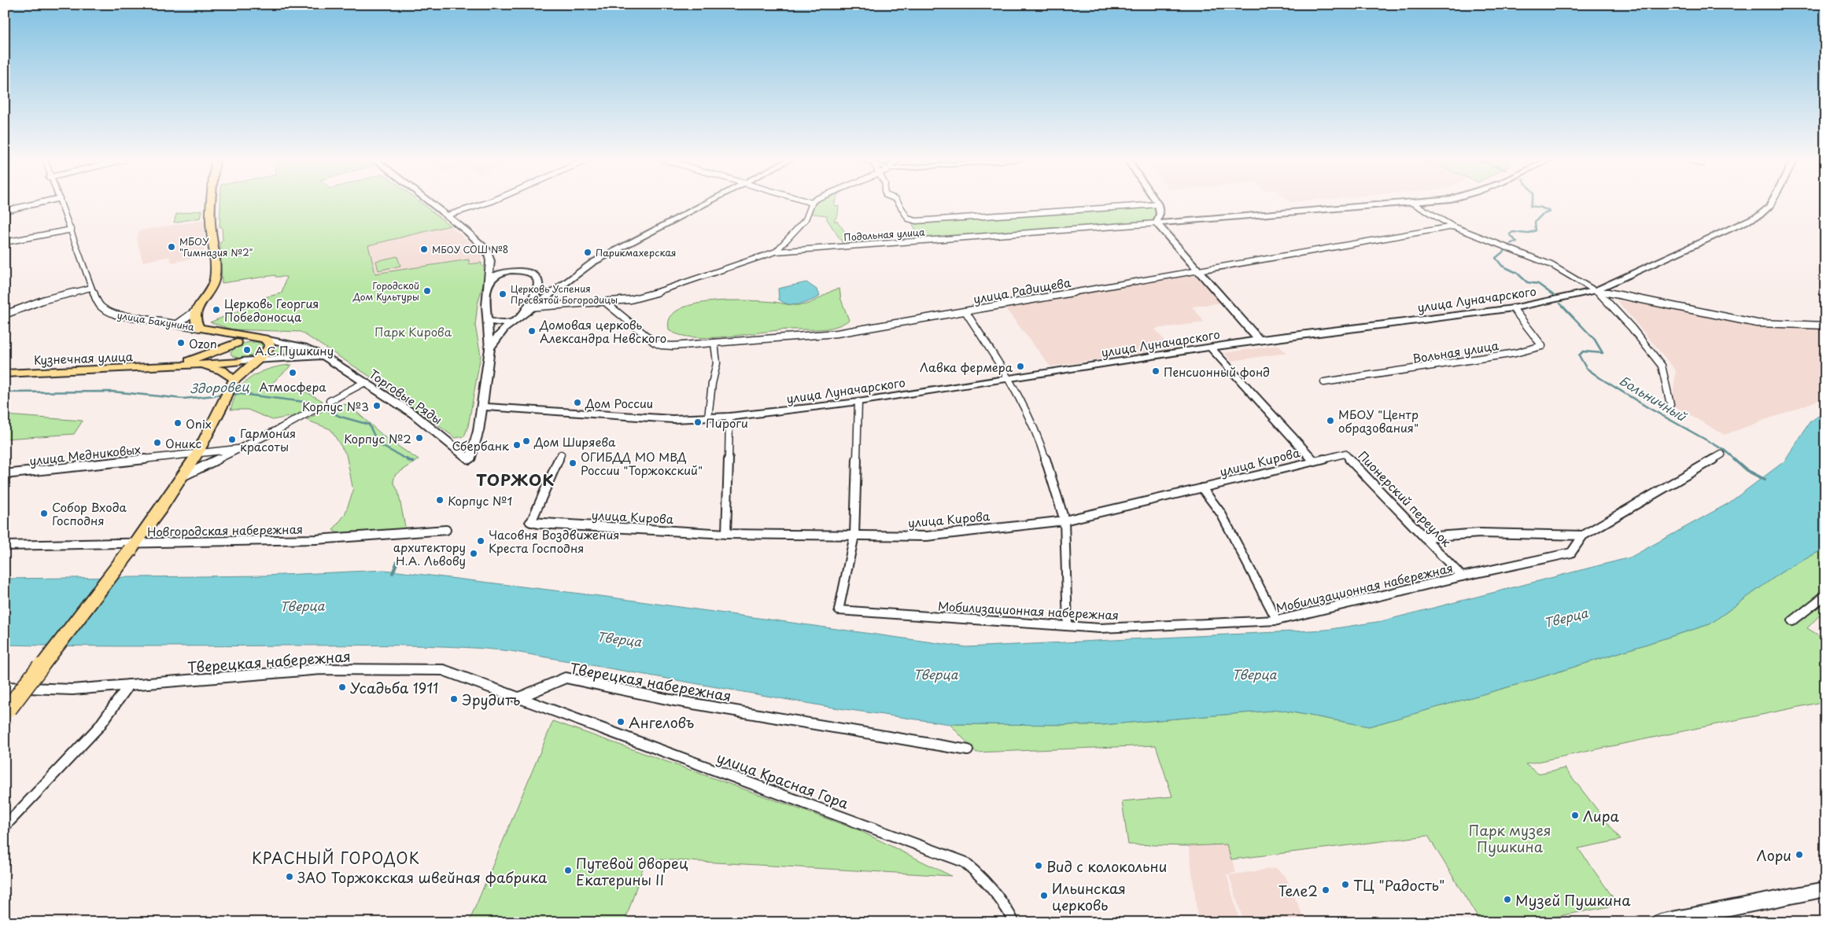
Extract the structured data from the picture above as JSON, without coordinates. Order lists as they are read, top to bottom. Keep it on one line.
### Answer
{"streets":{"main road":["Кузнечная улица"],"street":["Подольная улица","улица Радищева","улица Луначарского","улица Бакунина","Вольная улица","Торговые Ряды","улица Медниковых","улица Кирова","Пионерский переулок","Новгородская набережная","Мобилизационная набережная","Тверецкая набережная","улица Красная Гора"]},"crossings":[["Подольная улица","улица Радищева"],["улица Луначарского","Вольная улица"],["улица Луначарского","Торговые Ряды"],["улица Кирова","Пионерский переулок"],["улица Кирова","Мобилизационная набережная"],["Пионерский переулок","Мобилизационная набережная"],["Тверецкая набережная","улица Красная Гора"]],"districts":["ТОРЖОК","КРАСНЫЙ ГОРОДОК"],"water":["Здоровец","Больничный","Тверца"],"parks":["Парк Кирова","Парк музея Пушкина"],"places":["МБОУ \"Гимназия №2\"","МБОУ СОШ №8","Парикмахерская","Городской Дом Культуры","Церковь Успения Пресвятой Богородицы","Церковь Георгия Победоносца","Домовая церковь Александра Невского","Ozon","А.С.Пушкину","Лавка фермера","Пенсионный фонд","Атмосфера","Дом России","Корпус №3","МБОУ \"Центр образования\"","Пироги","Onix","Корпус №2","Гармония красоты","Дом Ширяева","Оникс","Сбербанк","ОГИБДД МО МВД России \"Торжокский\"","Корпус №1","Собор Входа Господня","Часовня Воздвижения Креста Господня","архитектору Н.А. Львову","Усадьба 1911","Эрудитъ","Ангеловъ","Лира","Лори","Вид с колокольни","Путевой дворец Екатерины II","ЗАО Торжокская швейная фабрика","ТЦ \"Радость\"","Теле2","Ильинская церковь","Музей Пушкина"]}
